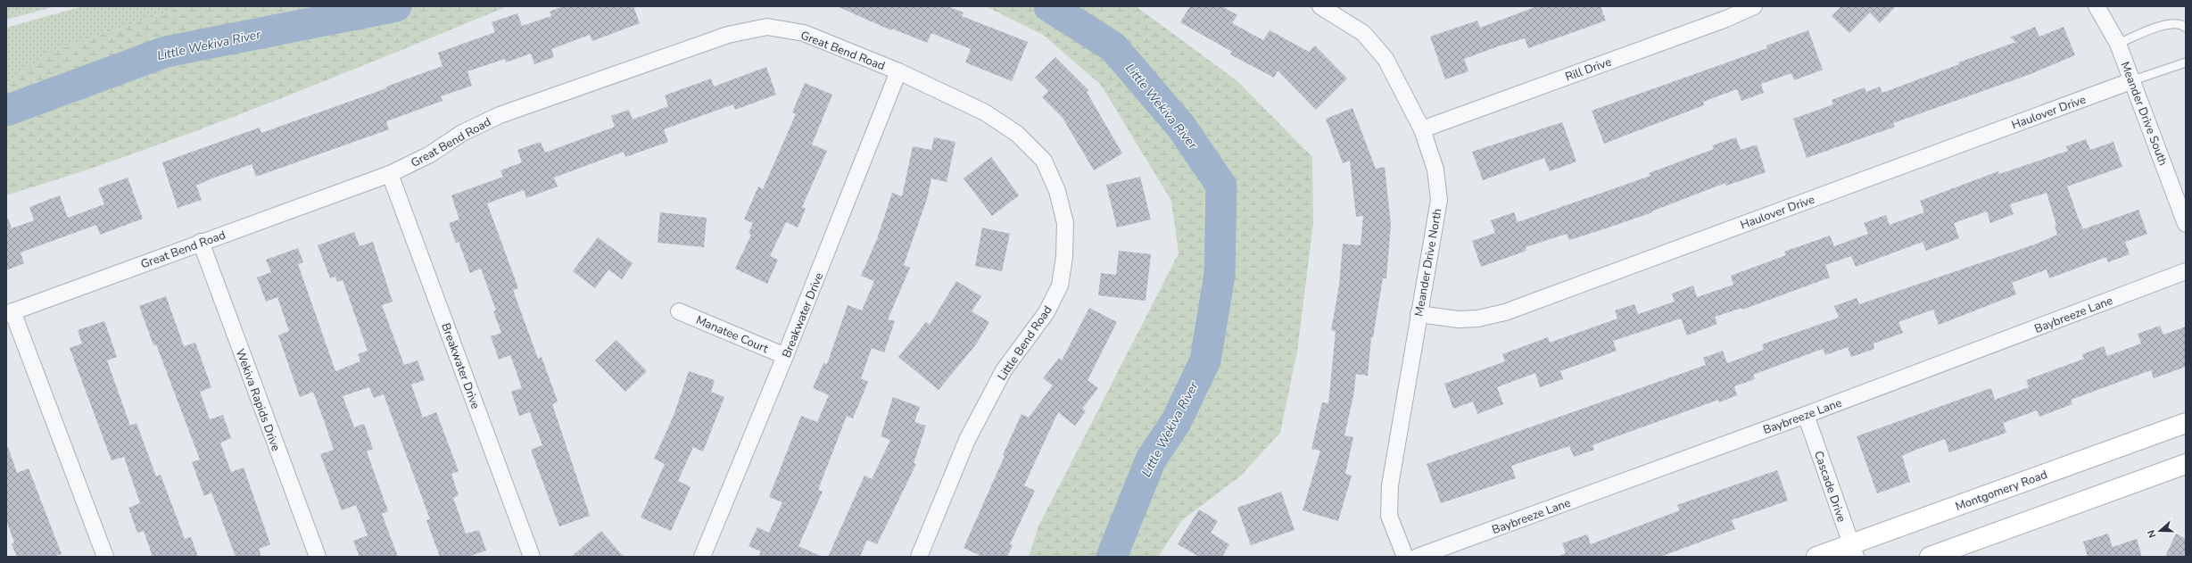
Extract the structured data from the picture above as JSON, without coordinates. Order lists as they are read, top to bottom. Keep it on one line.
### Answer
{"streets":{"main road":["Montgomery Road"],"street":["Great Bend Road","Rill Drive","Haulover Drive","Meander Drive South","Meander Drive North","Baybreeze Lane","Breakwater Drive","Manatee Court","Little Bend Road","Wekiva Rapids Drive","Cascade Drive"]},"crossings":[["Great Bend Road","Breakwater Drive"],["Great Bend Road","Little Bend Road"],["Great Bend Road","Wekiva Rapids Drive"],["Rill Drive","Meander Drive North"],["Haulover Drive","Meander Drive South"],["Haulover Drive","Meander Drive North"],["Baybreeze Lane","Cascade Drive"],["Breakwater Drive","Manatee Court"],["Breakwater Drive","Little Bend Road"],["Cascade Drive","Montgomery Road"]],"water":["Little Wekiva River"],"north":"left"}
